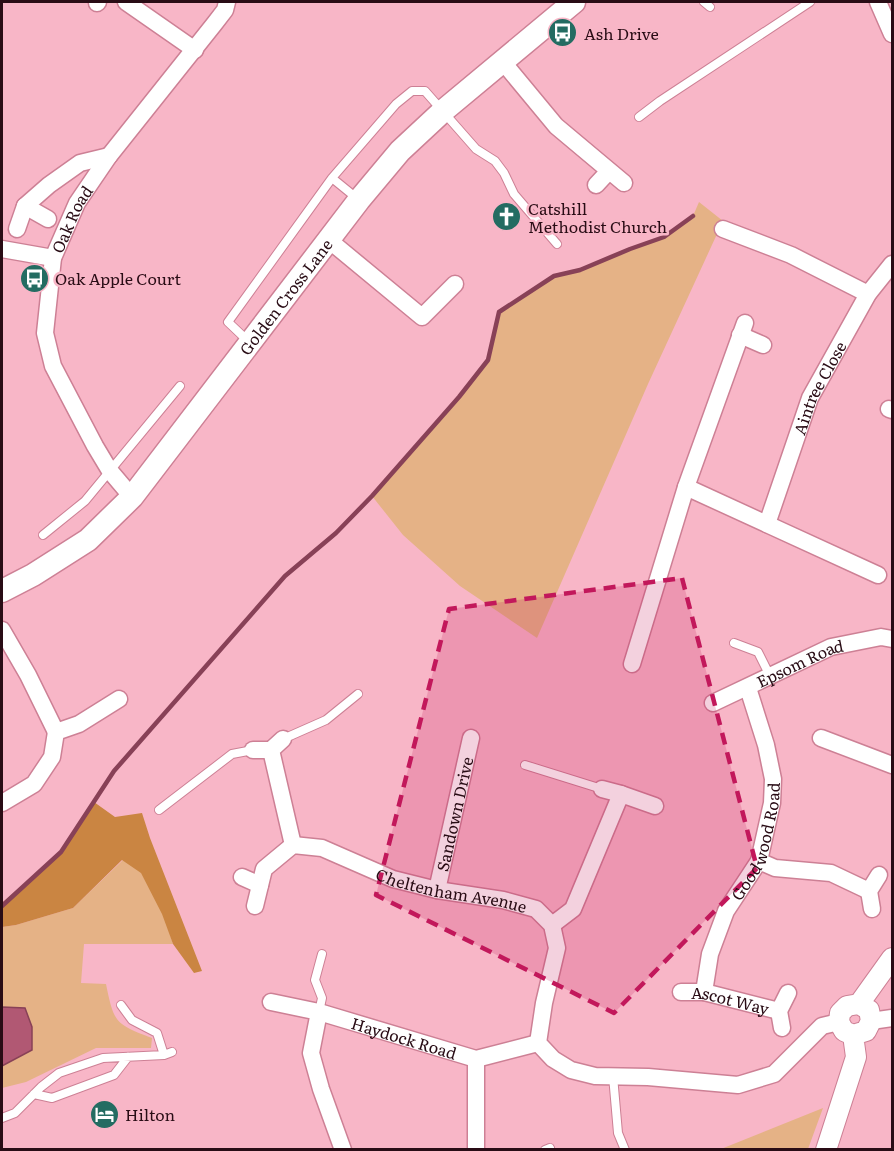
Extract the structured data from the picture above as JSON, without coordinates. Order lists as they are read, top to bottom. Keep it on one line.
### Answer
{"streets":{"main road":["Golden Cross Lane"],"street":["Oak Road","Aintree Close","Epsom Road","Sandown Drive","Goodwood Road","Cheltenham Avenue","Ascot Way","Haydock Road"]},"crossings":[["Oak Road","Golden Cross Lane"],["Epsom Road","Goodwood Road"],["Sandown Drive","Cheltenham Avenue"],["Goodwood Road","Ascot Way"]],"places":{"bus stop":["Ash Drive","Oak Apple Court"],"church":["Catshill Methodist Church"],"hotel":["Hilton"]}}
